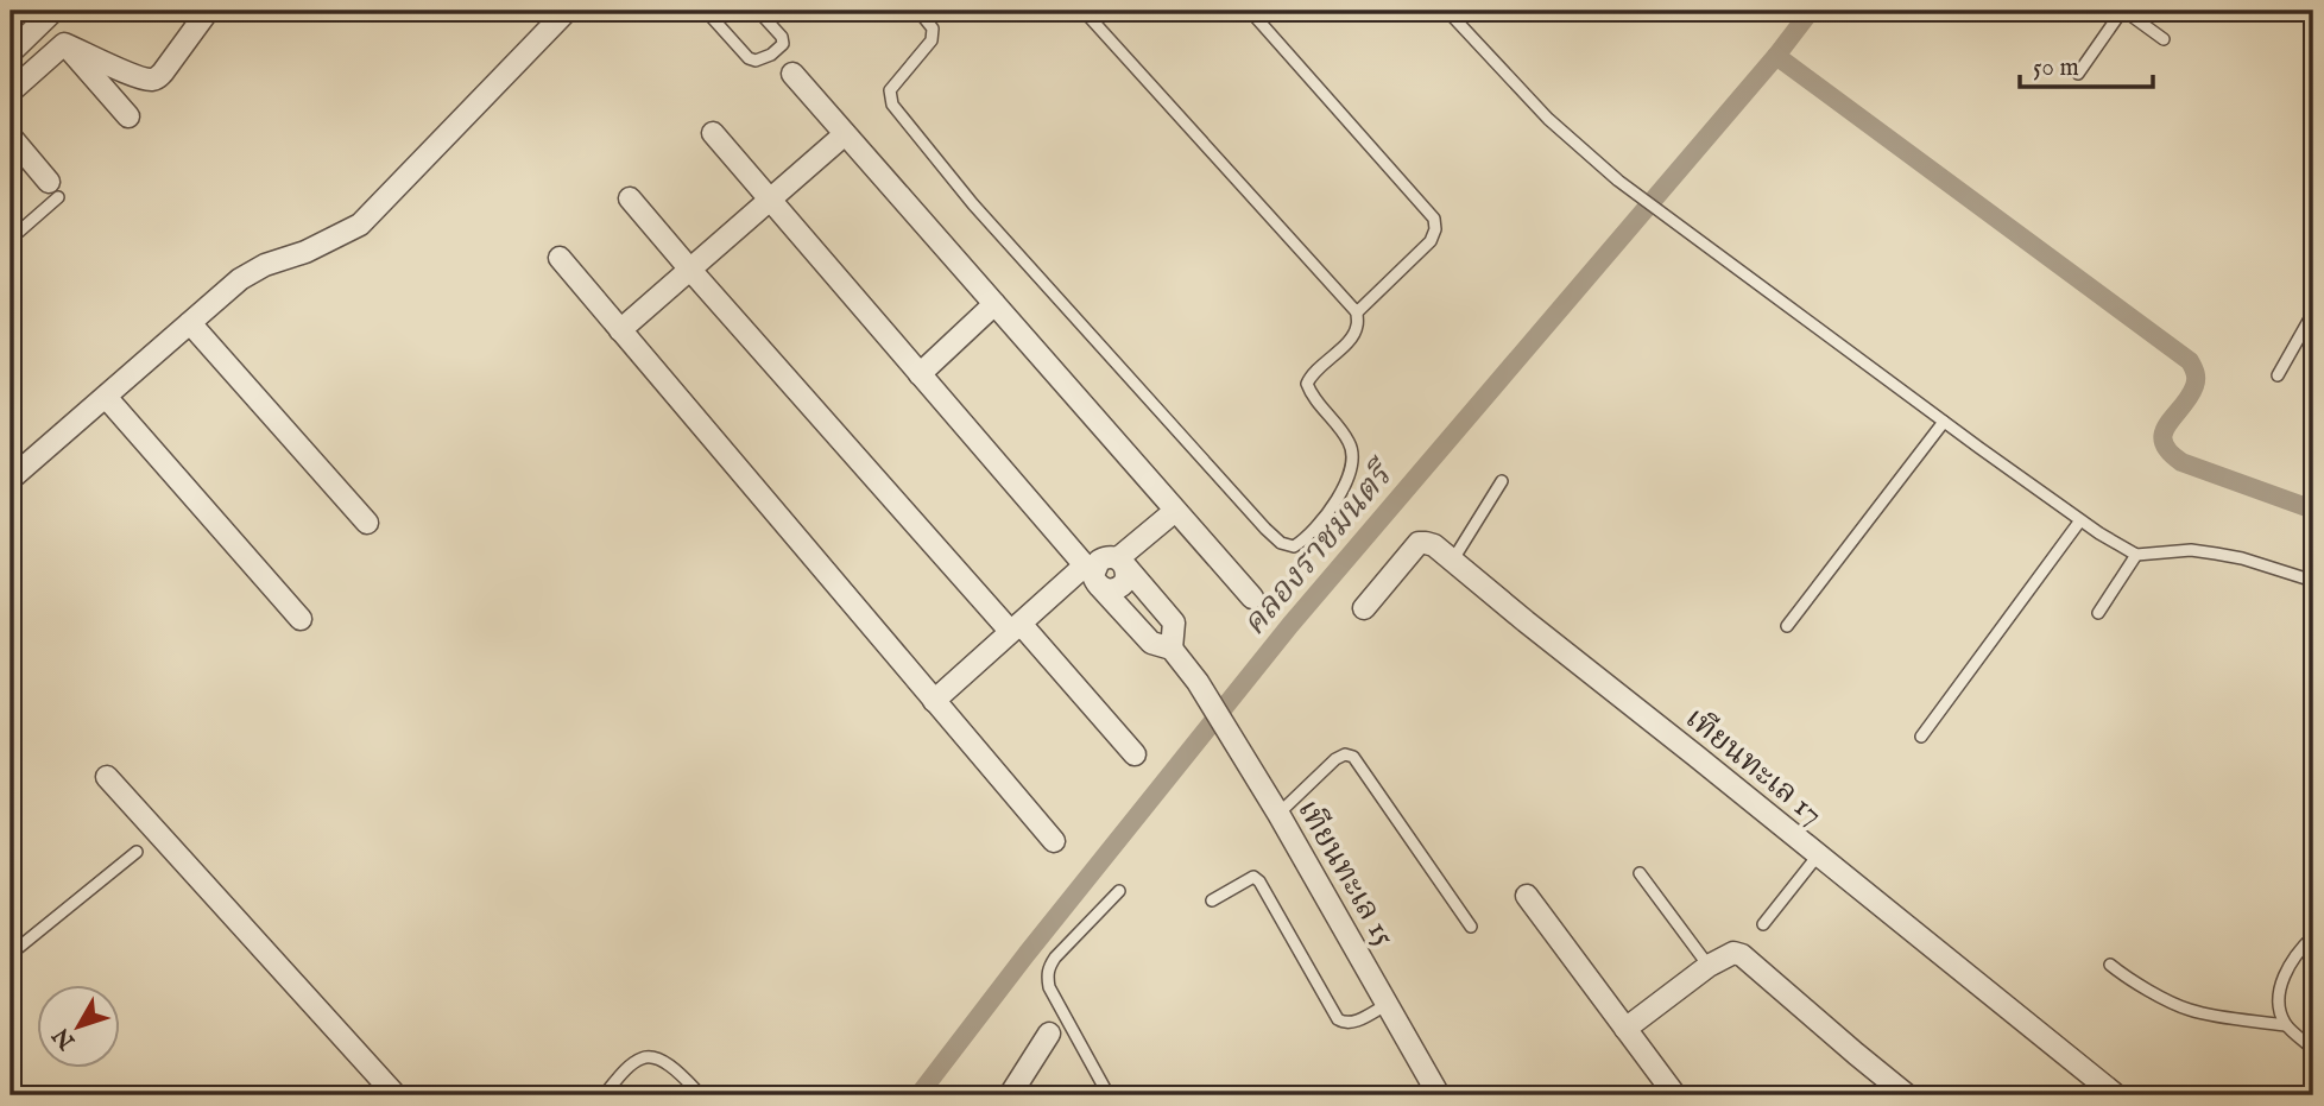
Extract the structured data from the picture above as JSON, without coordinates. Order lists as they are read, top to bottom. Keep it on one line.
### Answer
{"streets":{"street":["เทียนทะเล 17","เทียนทะเล 15"]},"water":["คลองราชมนตรี"],"scale_bar":"50 m","north":"bottom left"}
